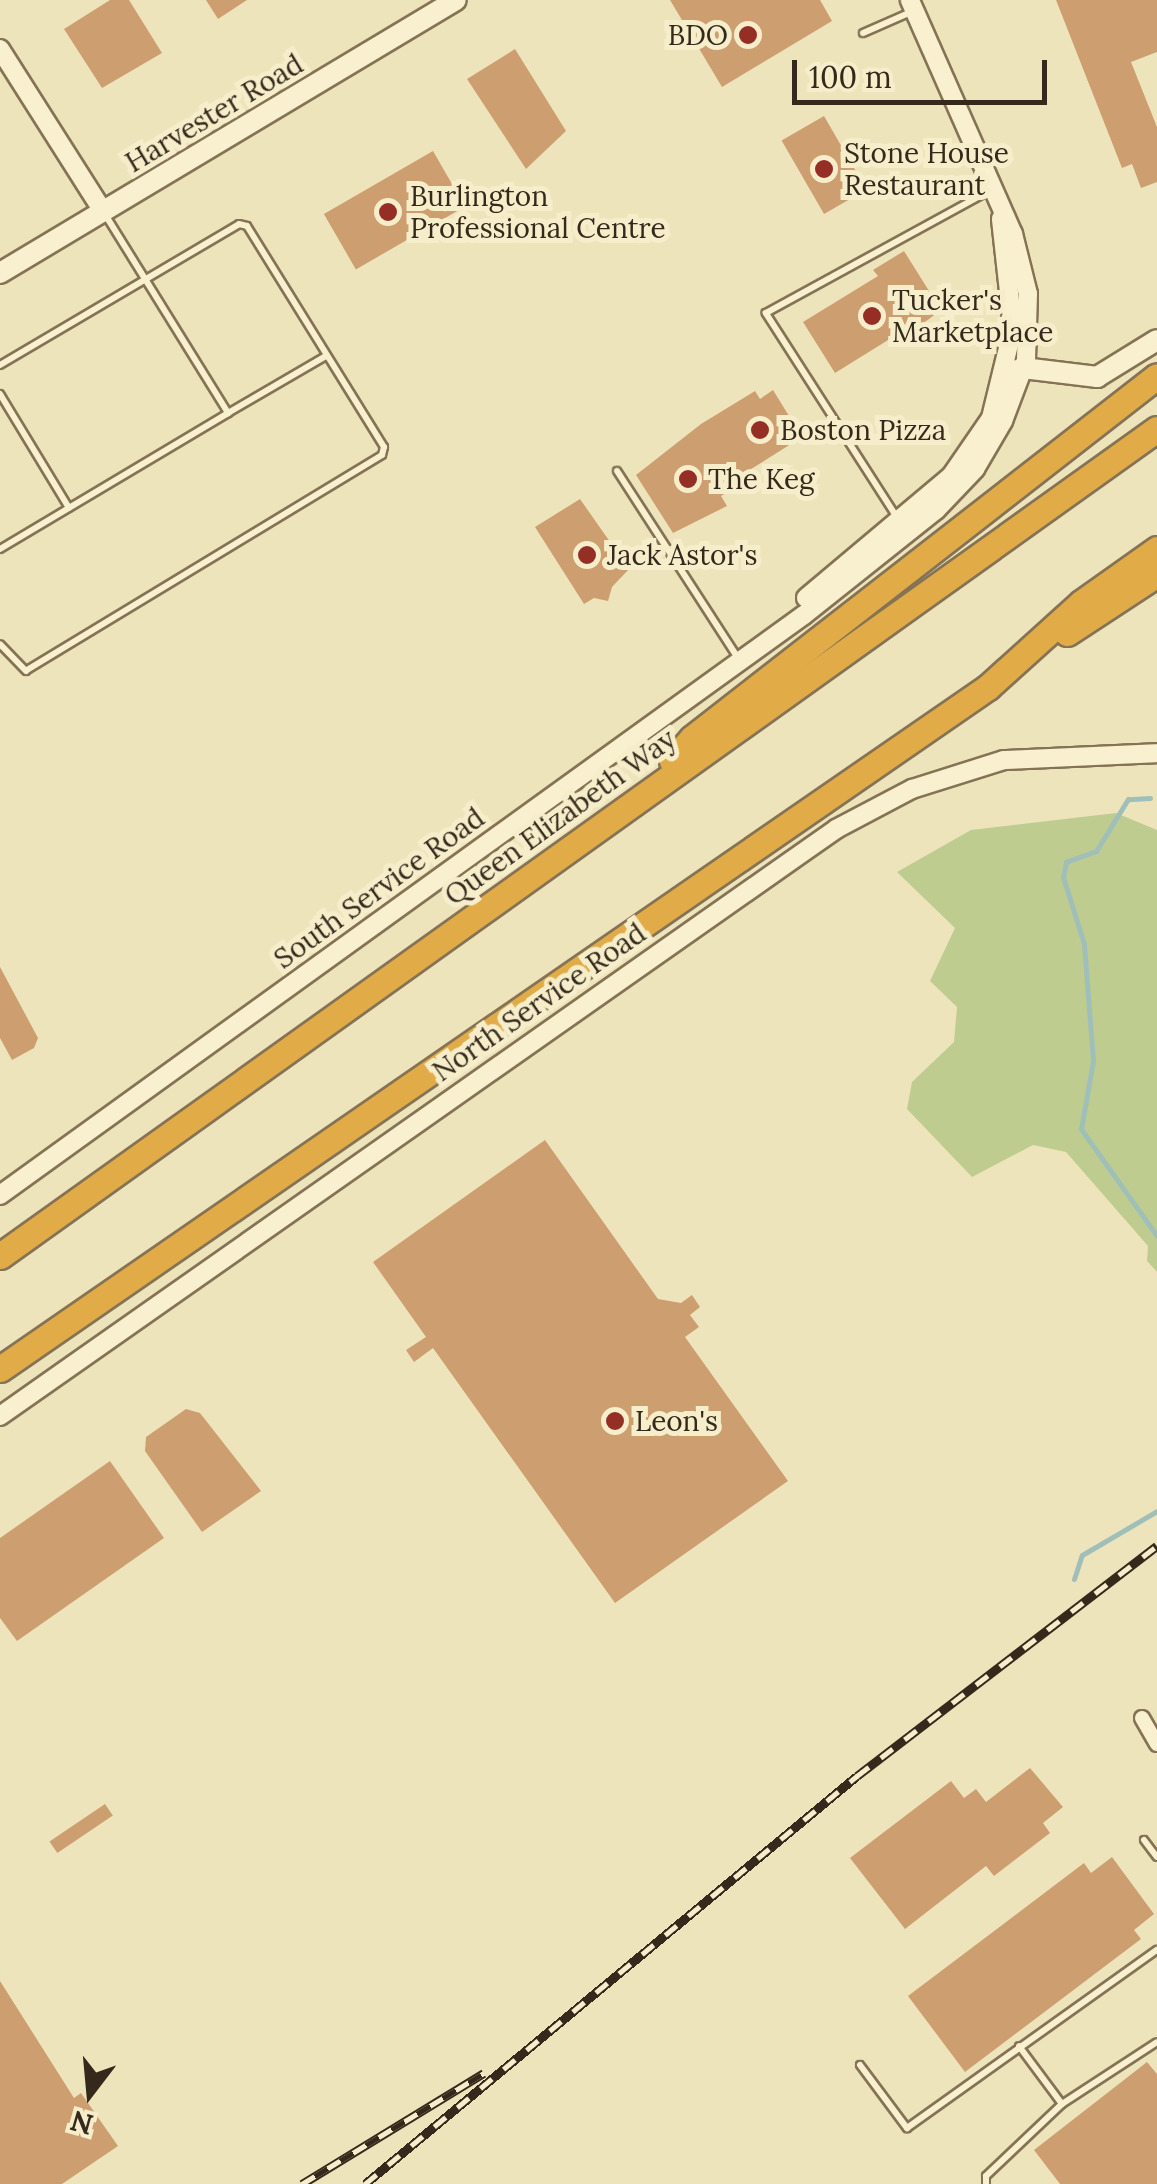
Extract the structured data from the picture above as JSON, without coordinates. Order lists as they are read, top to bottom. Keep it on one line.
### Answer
{"streets":{"highway":["Queen Elizabeth Way"],"main road":["Harvester Road"],"street":["South Service Road","North Service Road"]},"places":["BDO","Stone House Restaurant","Burlington Professional Centre","Tucker's Marketplace","Boston Pizza","The Keg","Jack Astor's","Leon's"],"scale_bar":"100 m","north":"bottom"}
